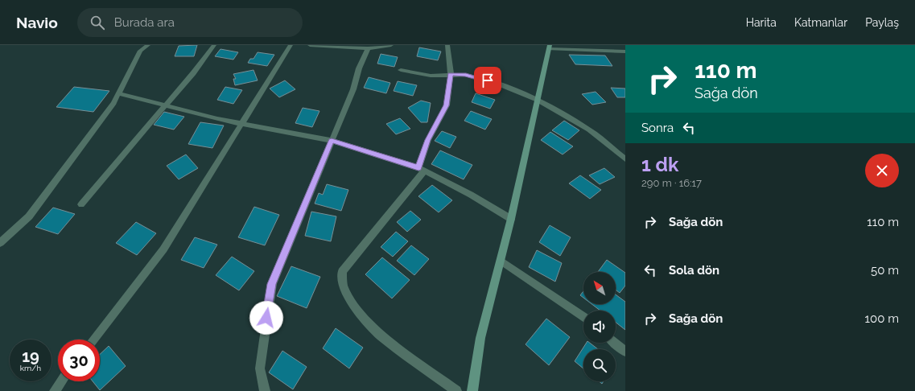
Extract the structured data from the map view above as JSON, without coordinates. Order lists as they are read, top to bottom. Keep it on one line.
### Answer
{"north":"top left","page":{"header":"Navio","search":"Burada ara","nav":["Harita","Katmanlar","Paylaş"],"turn":["110 m","Sağa dön"],"then":"Sonra","heading":["1 dk","290 m · 16:17"],"list":[{"name":"Sağa dön","value":"110 m"},{"name":"Sola dön","value":"50 m"},{"name":"Sağa dön","value":"100 m"}],"speed":"19 km/h","limit":"30"}}
